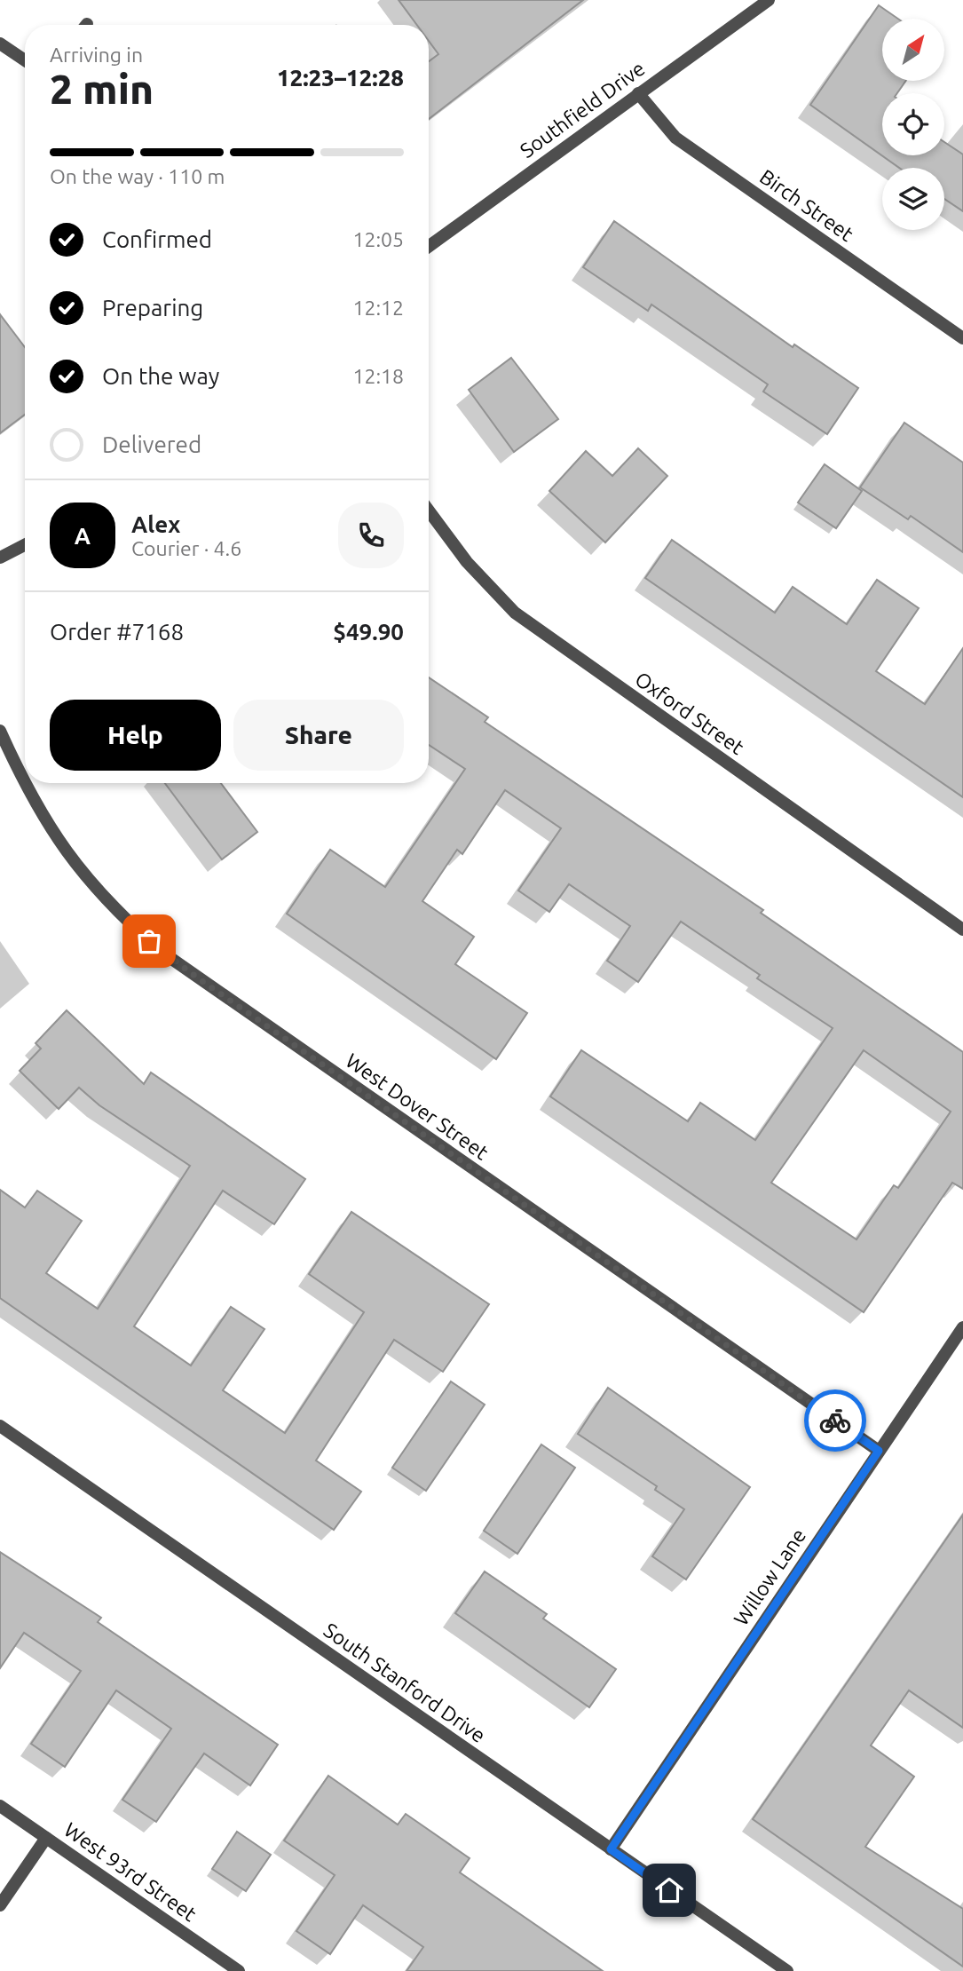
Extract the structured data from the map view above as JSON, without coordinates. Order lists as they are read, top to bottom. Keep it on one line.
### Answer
{"streets":{"street":["Southfield Drive","Birch Street","Oxford Street","West Dover Street","Willow Lane","South Stanford Drive","West 93rd Street"]},"crossings":[["Southfield Drive","Birch Street"],["West Dover Street","Willow Lane"],["Willow Lane","South Stanford Drive"]],"north":"top right","page":{"heading":["2 min","Arriving in","12:23–12:28"],"panel":["Alex","Courier · 4.6","Order #7168","$49.90"],"bar":"On the way · 110 m","list":[["Confirmed","12:05"],["Preparing","12:12"],["On the way","12:18"],"Delivered"],"round":"A","buttons":["Help","Share"]}}
